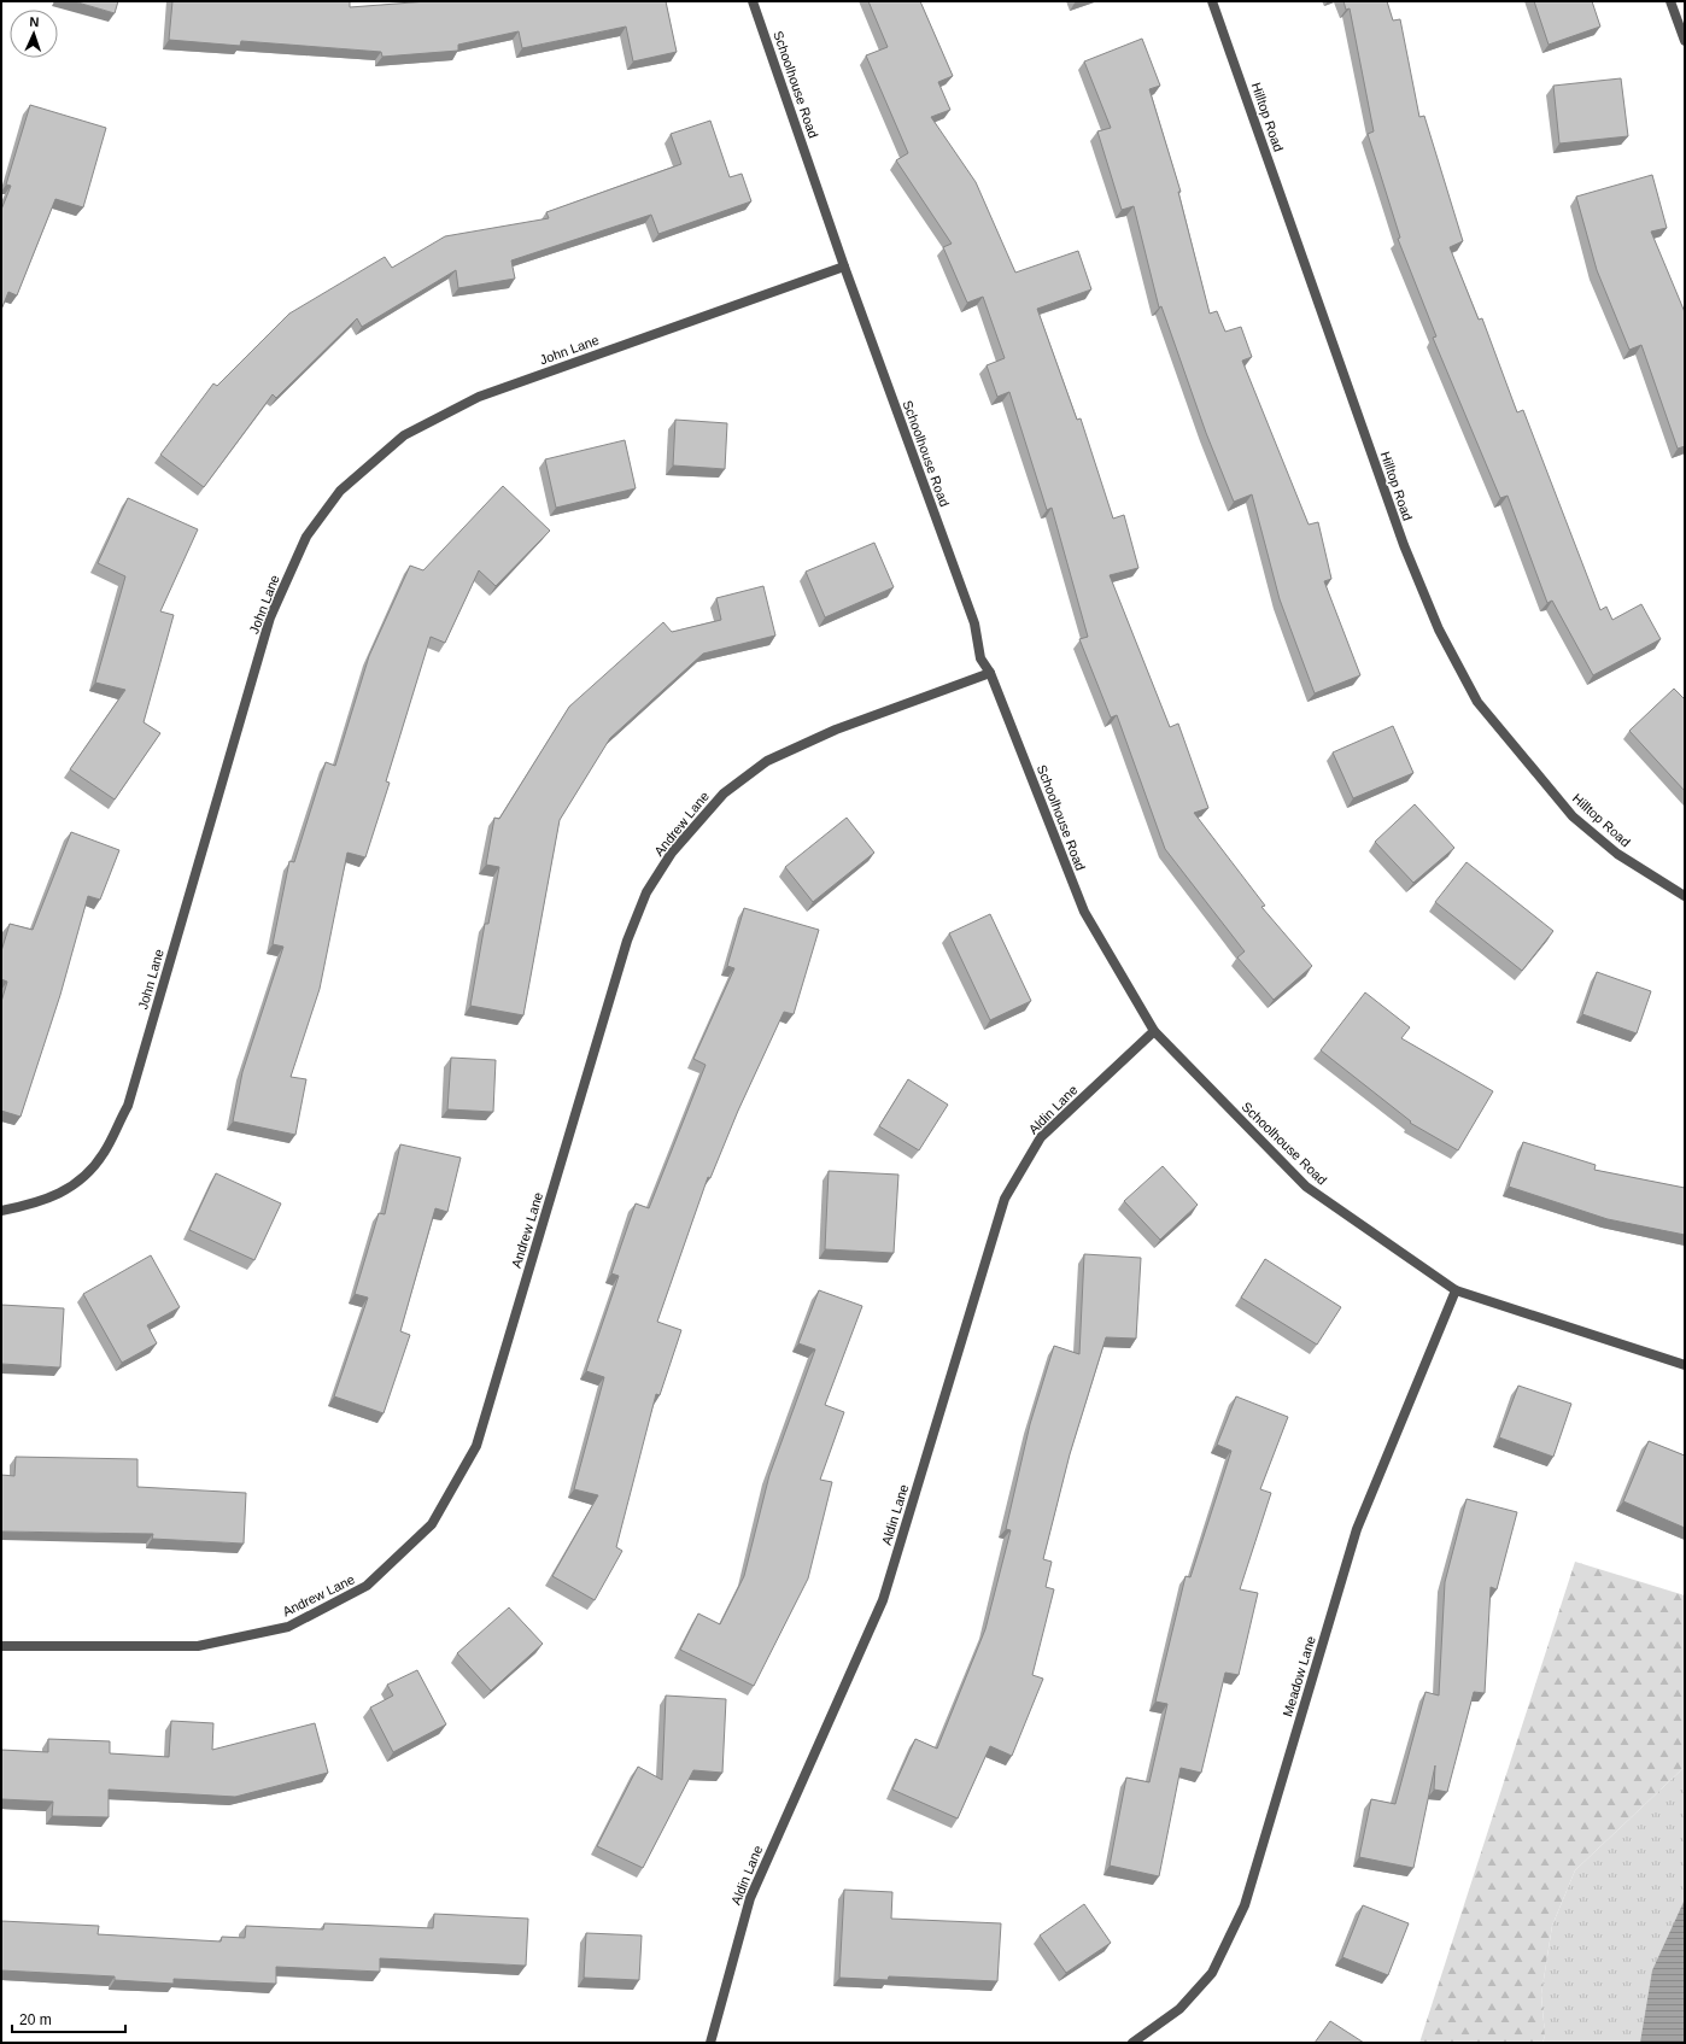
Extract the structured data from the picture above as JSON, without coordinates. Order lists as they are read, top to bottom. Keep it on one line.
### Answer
{"streets":{"street":["Schoolhouse Road","Hilltop Road","John Lane","Andrew Lane","Aldin Lane","Meadow Lane"]},"crossings":[["Schoolhouse Road","John Lane"],["Schoolhouse Road","Andrew Lane"],["Schoolhouse Road","Aldin Lane"],["Schoolhouse Road","Meadow Lane"]],"scale_bar":"20 m","north":"top"}
